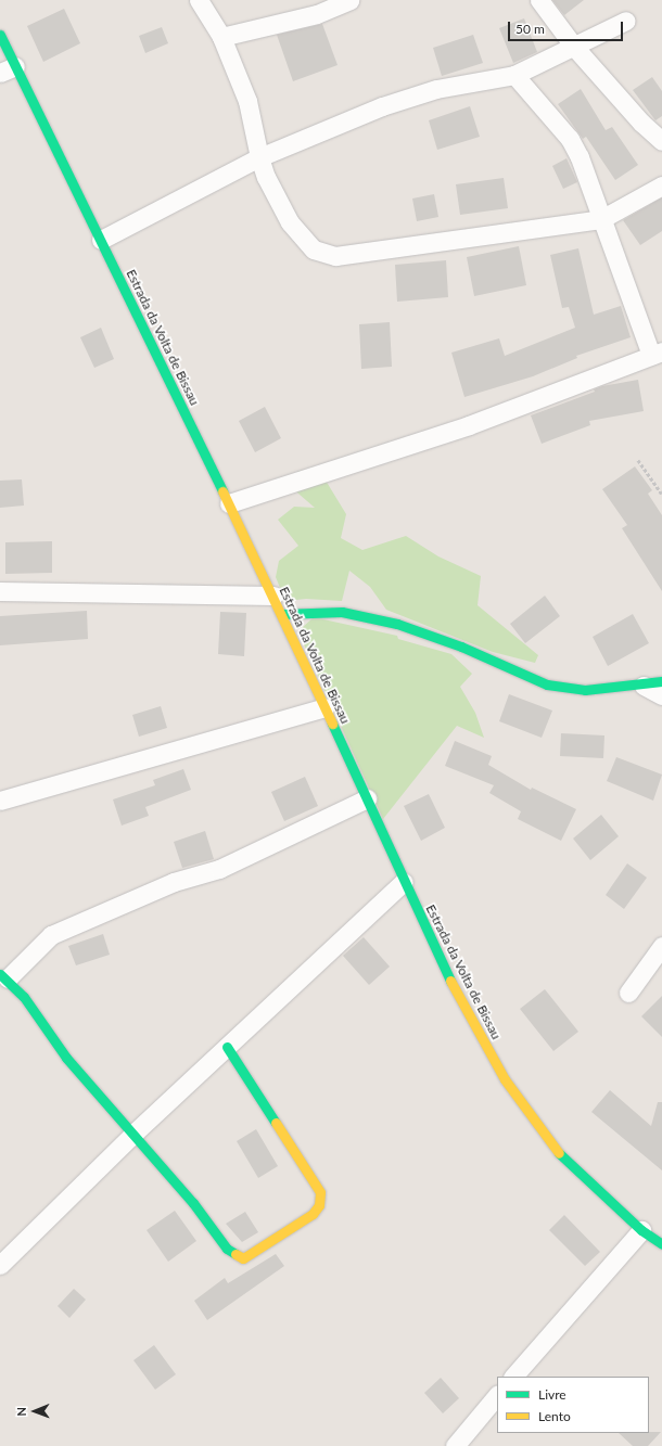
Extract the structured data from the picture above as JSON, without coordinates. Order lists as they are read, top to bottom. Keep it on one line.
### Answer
{"streets":{"main road":["Estrada da Volta de Bissau"]},"legend":["Livre","Lento"],"scale_bar":"50 m","north":"left"}
